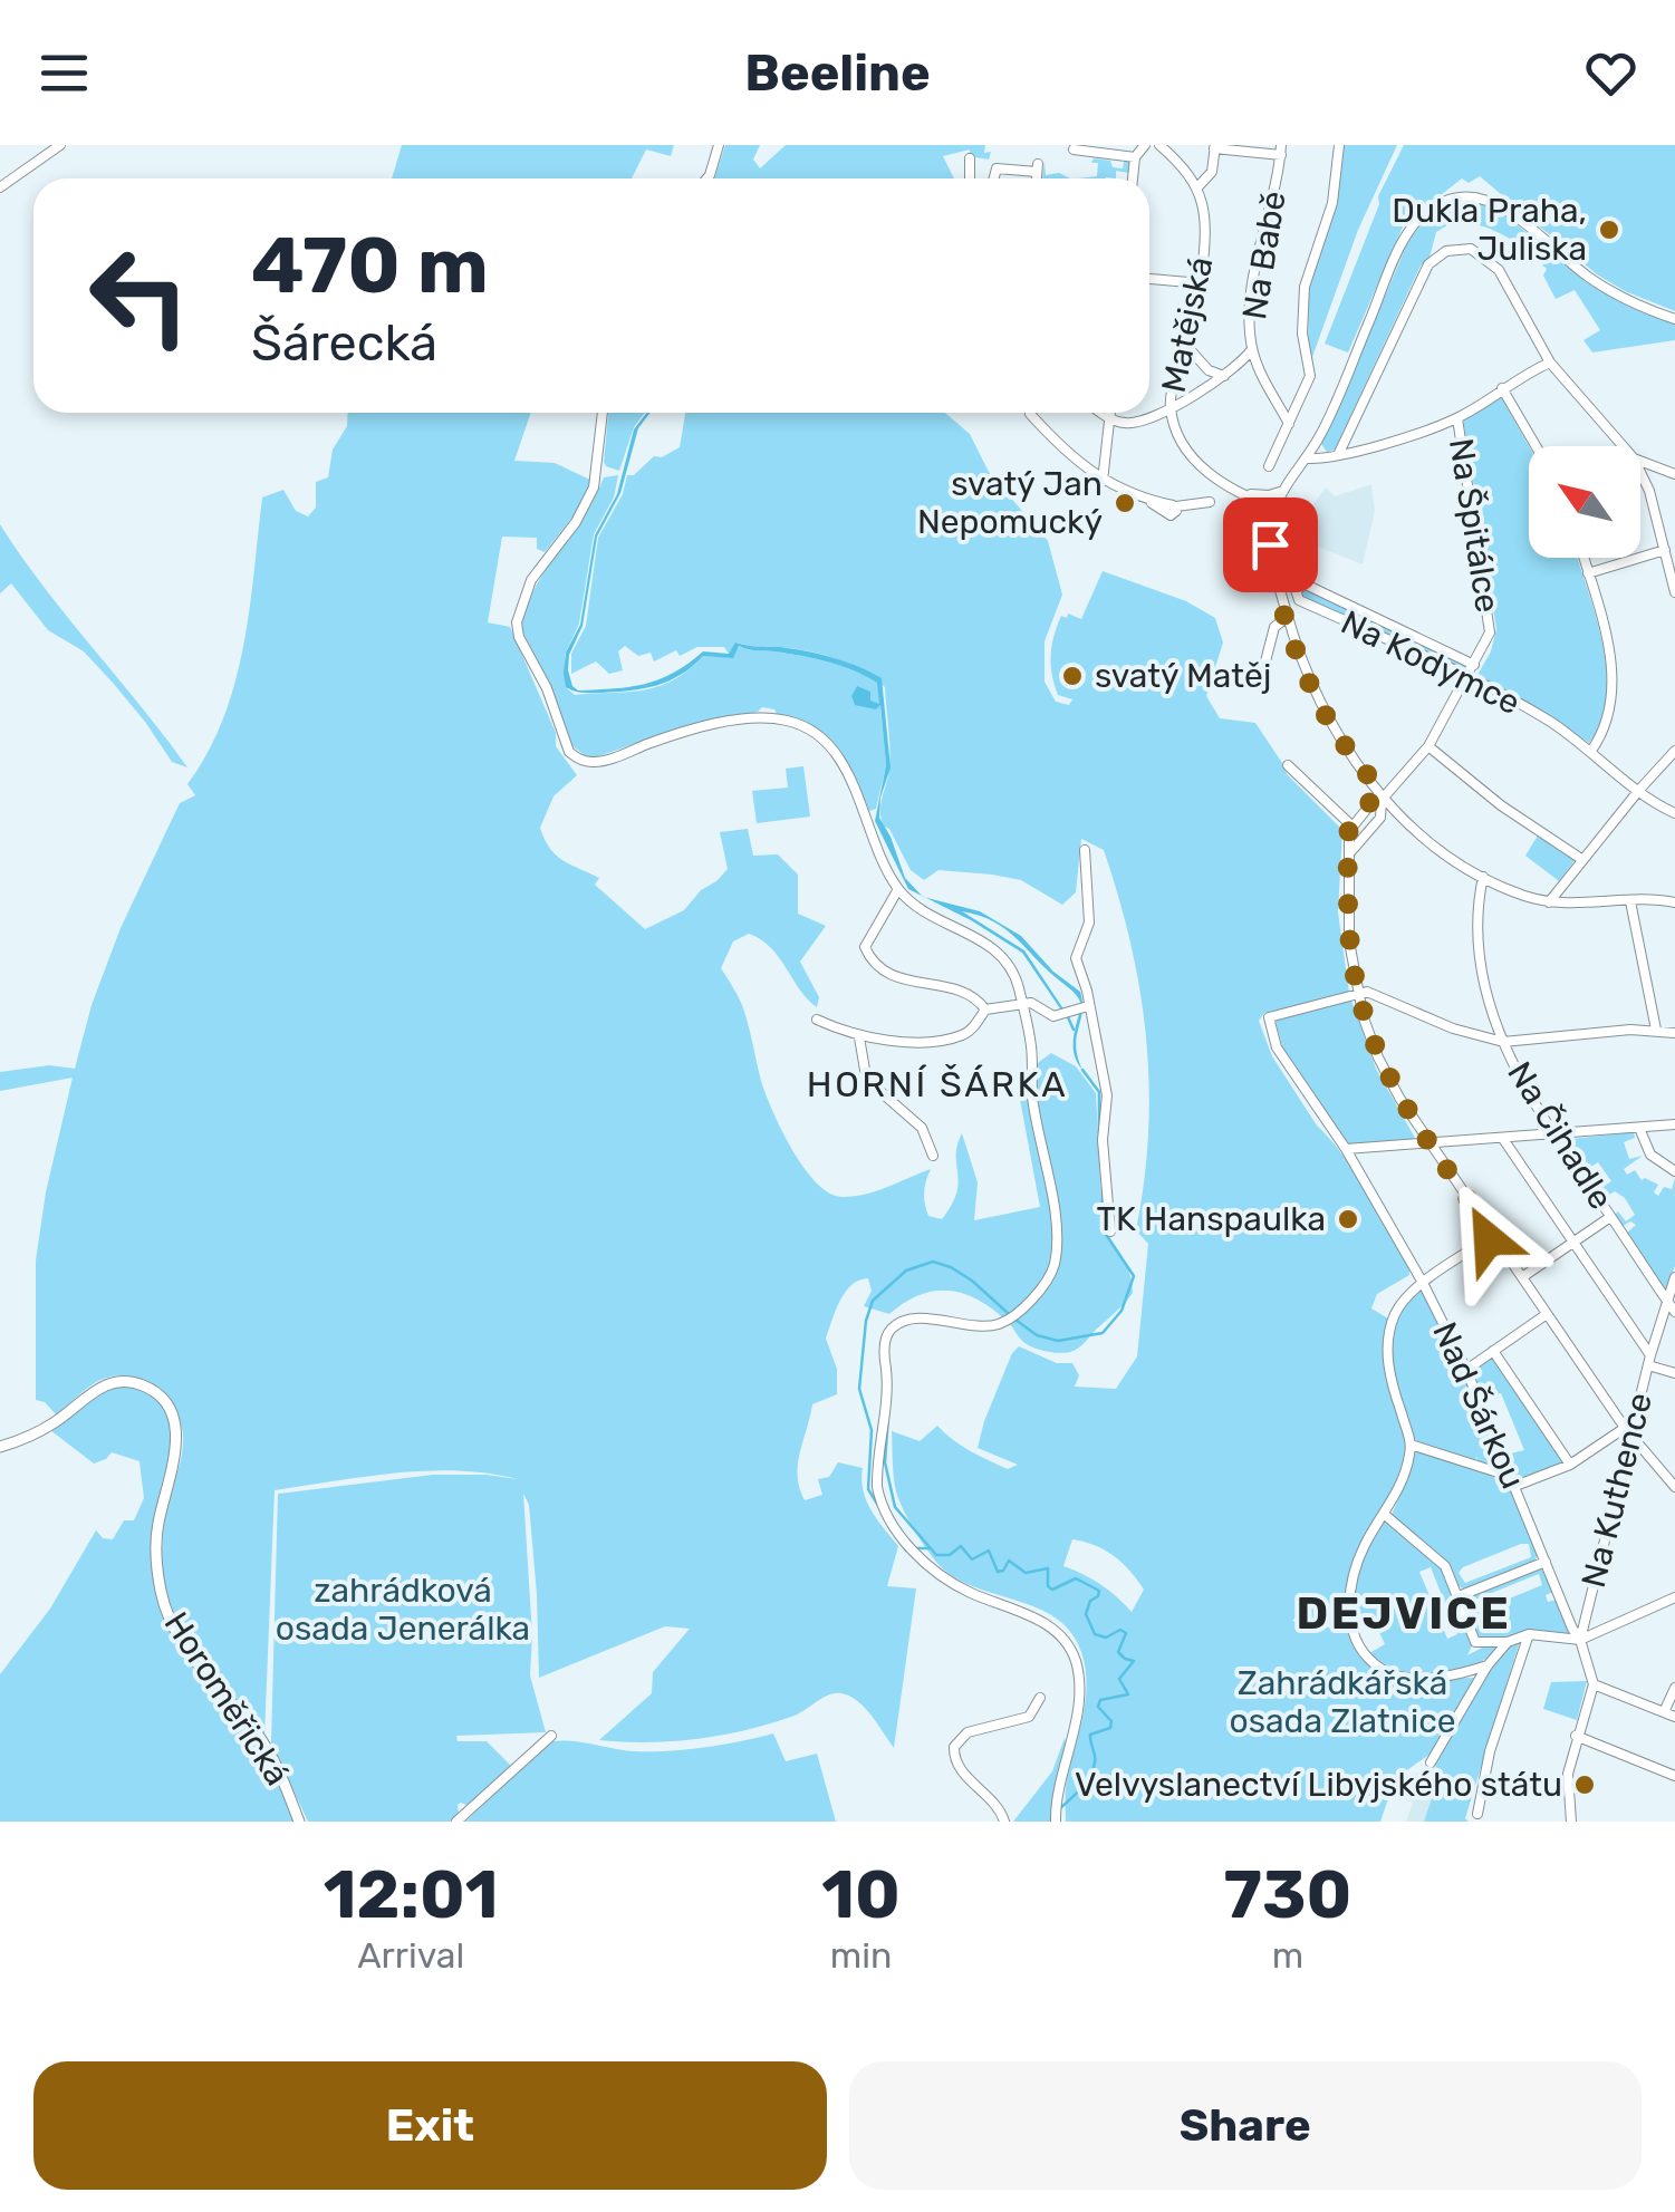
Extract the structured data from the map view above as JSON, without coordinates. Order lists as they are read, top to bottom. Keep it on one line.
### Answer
{"streets":{"main road":["Horoměřická"],"street":["Na Babě","Matějská","Na Špitálce","Na Kodymce","Na Čihadle","Nad Šárkou","Na Kuthence"]},"crossings":[["Na Špitálce","Na Kodymce"],["Na Čihadle","Na Kuthence"],["Nad Šárkou","Na Kuthence"]],"districts":["HORNÍ ŠÁRKA","DEJVICE"],"parks":["zahrádková osada Jenerálka","Zahrádkářská osada Zlatnice"],"places":["Dukla Praha, Juliska","svatý Jan Nepomucký","svatý Matěj","TK Hanspaulka","Velvyslanectví Libyjského státu"],"north":"top left","page":{"header":"Beeline","turn":["470 m","Šárecká"],"eta":["12:01","Arrival","10","min","730","m"],"buttons":["Exit","Share"]}}
